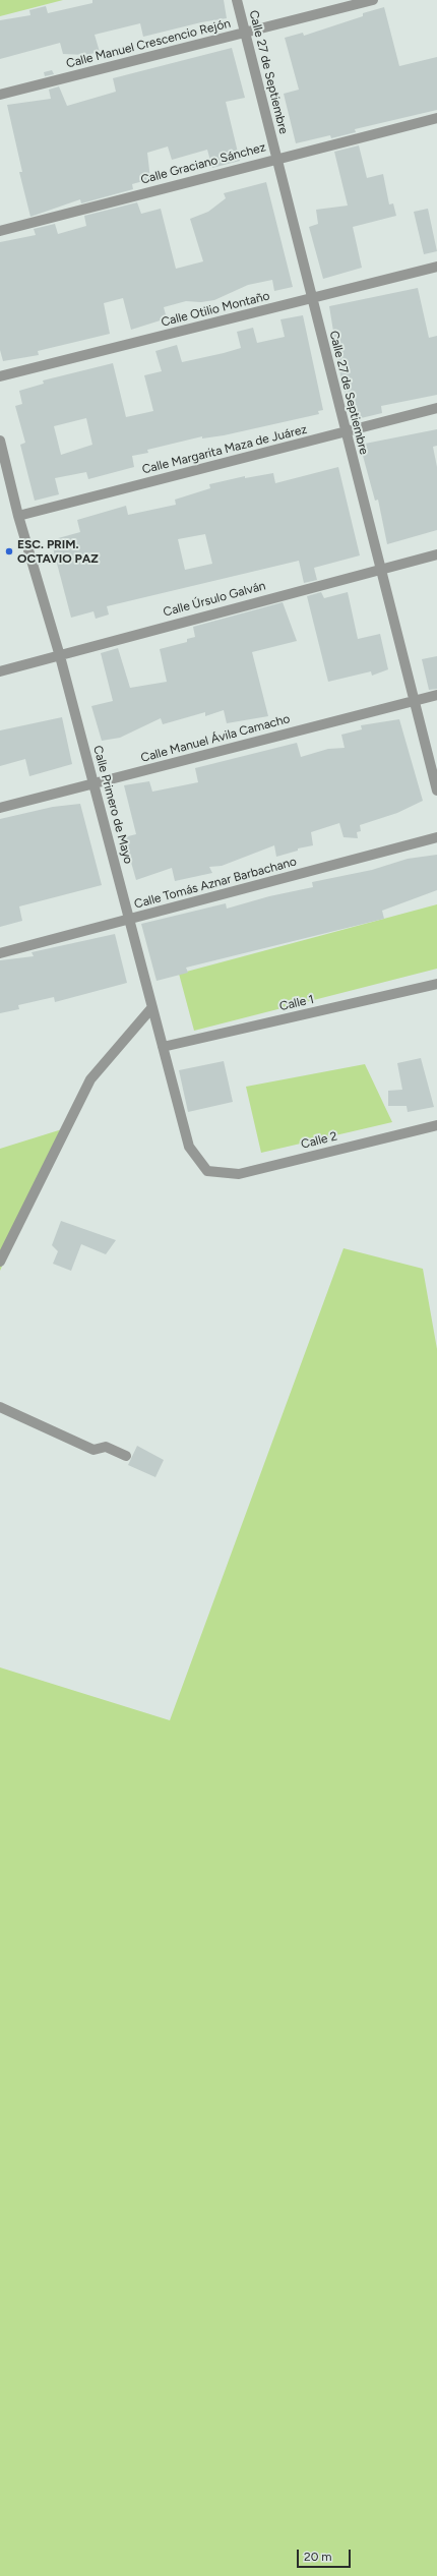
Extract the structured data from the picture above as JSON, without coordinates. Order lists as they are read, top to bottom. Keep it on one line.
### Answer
{"streets":{"street":["Calle Manuel Crescencio Rejón","Calle 27 de Septiembre","Calle Graciano Sánchez","Calle Otilio Montaño","Calle Margarita Maza de Juárez","Calle Úrsulo Galván","Calle Manuel Ávila Camacho","Calle Primero de Mayo","Calle Tomás Aznar Barbachano","Calle 1","Calle 2"]},"crossings":[["Calle Manuel Crescencio Rejón","Calle 27 de Septiembre"],["Calle 27 de Septiembre","Calle Graciano Sánchez"],["Calle 27 de Septiembre","Calle Otilio Montaño"],["Calle 27 de Septiembre","Calle Margarita Maza de Juárez"],["Calle 27 de Septiembre","Calle Úrsulo Galván"],["Calle 27 de Septiembre","Calle Manuel Ávila Camacho"],["Calle Margarita Maza de Juárez","Calle Primero de Mayo"],["Calle Úrsulo Galván","Calle Primero de Mayo"],["Calle Manuel Ávila Camacho","Calle Primero de Mayo"],["Calle Primero de Mayo","Calle Tomás Aznar Barbachano"],["Calle Primero de Mayo","Calle 1"],["Calle Primero de Mayo","Calle 2"]],"places":["ESC. PRIM. OCTAVIO PAZ"],"scale_bar":"20 m"}
